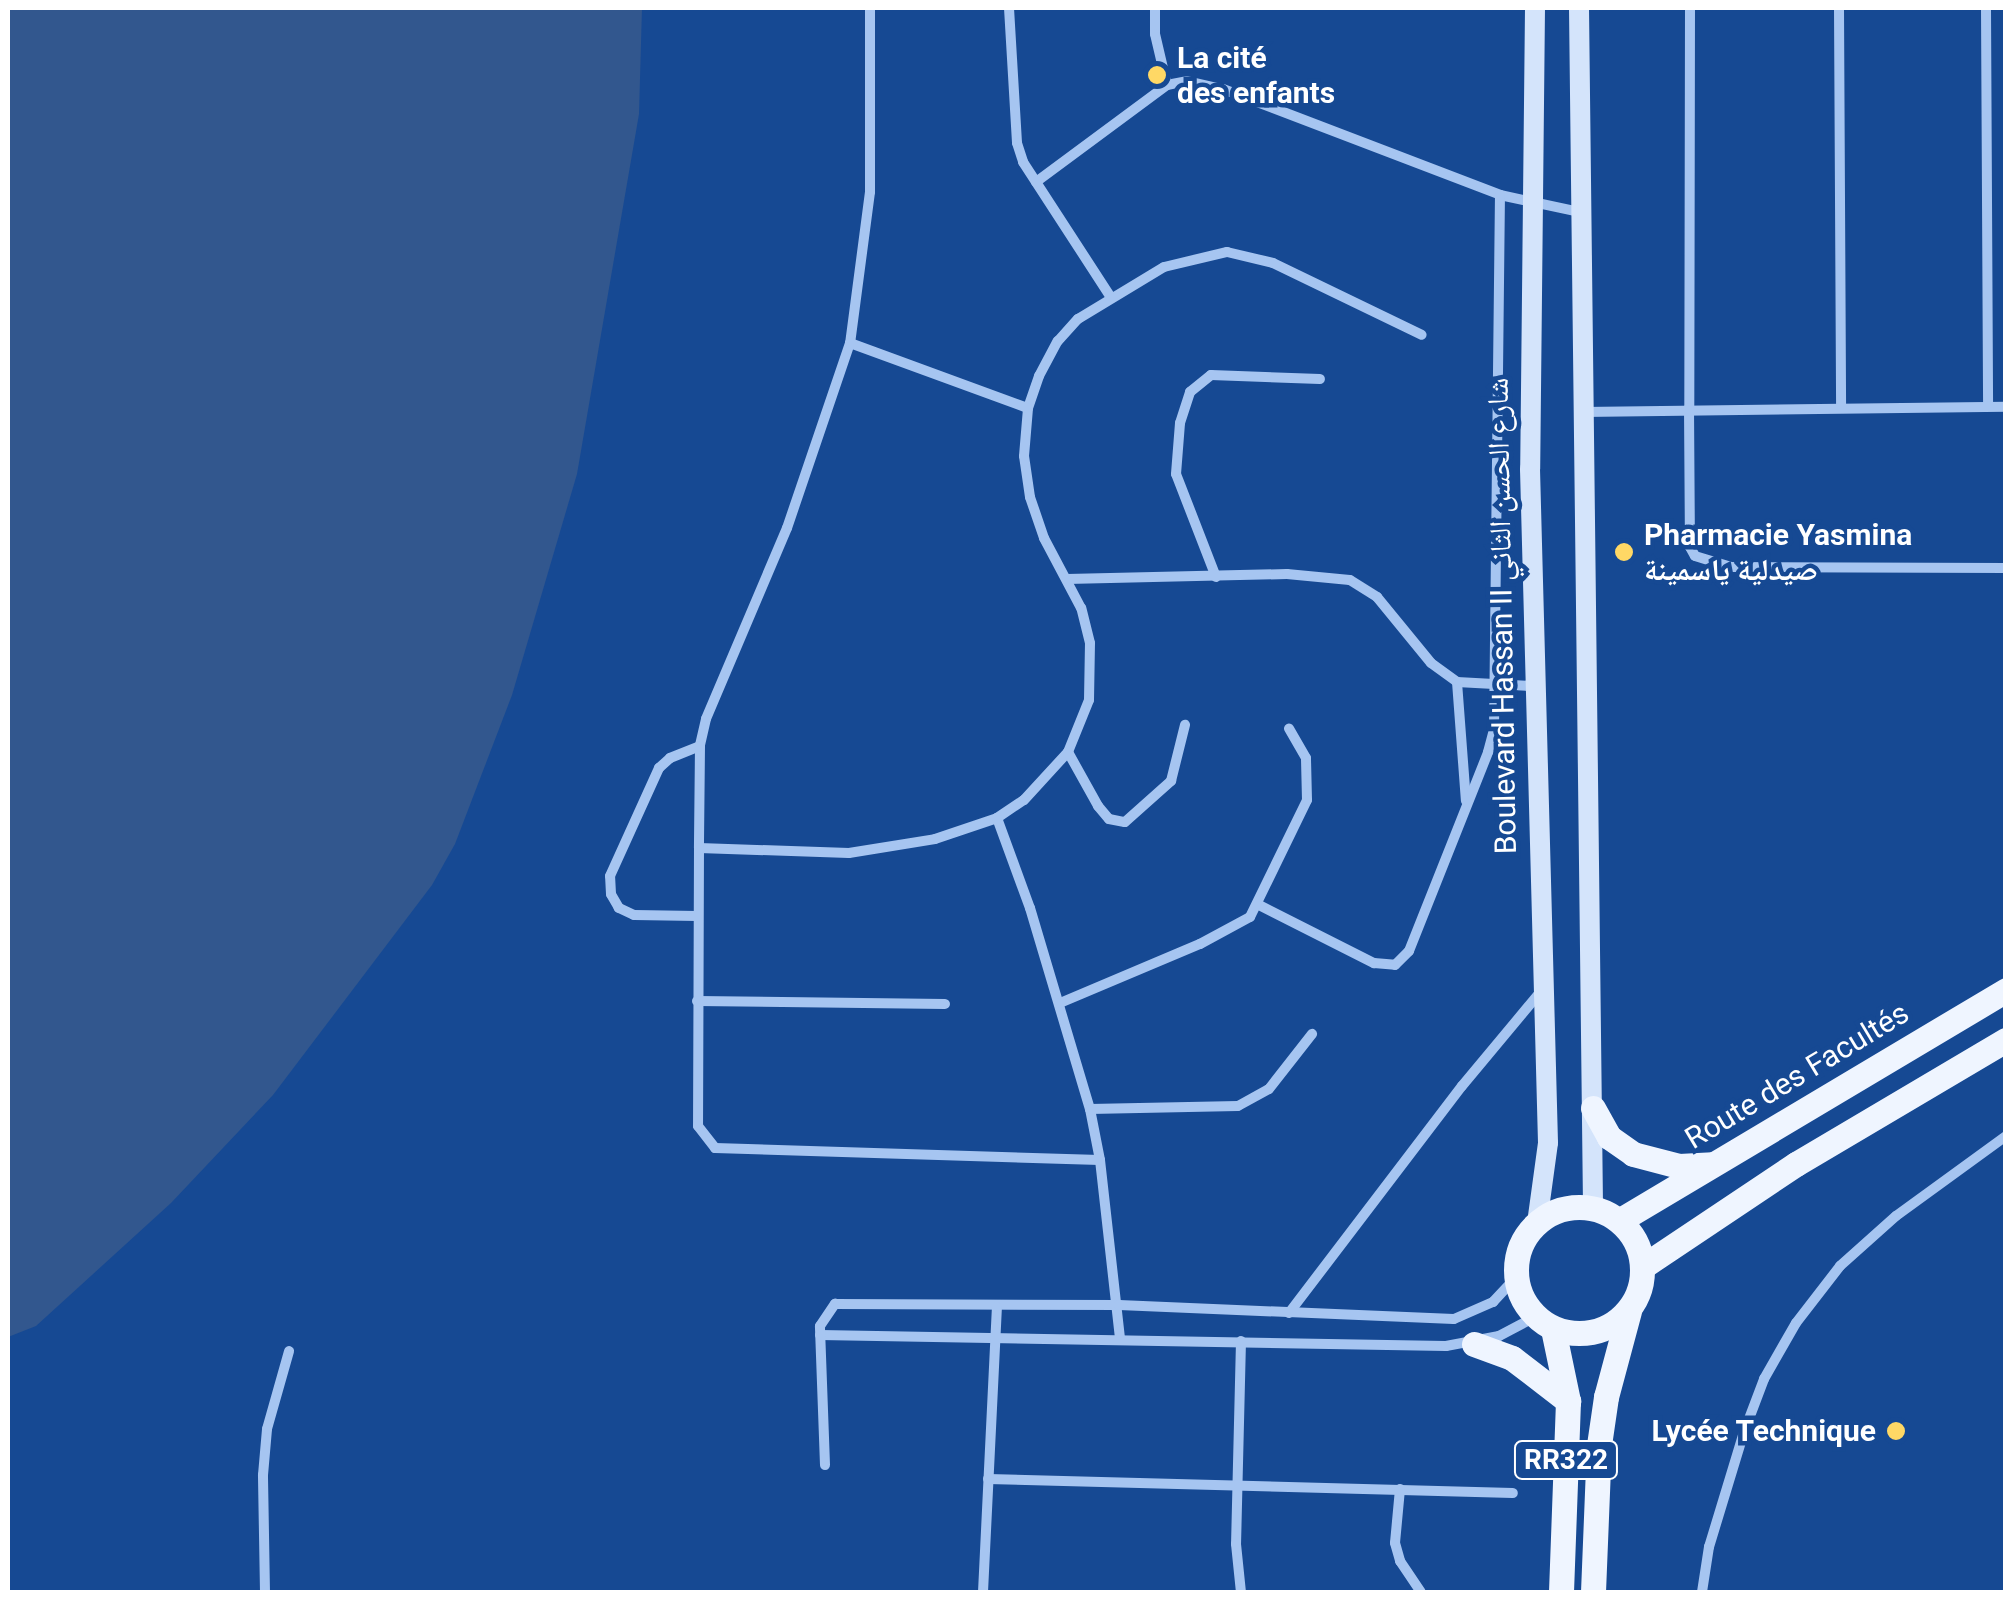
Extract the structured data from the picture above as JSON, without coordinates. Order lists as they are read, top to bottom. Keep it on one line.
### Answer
{"streets":{"main road":["Boulevard Hassan II شارع الحسن الثاني","Route des Facultés","RR322"]},"crossings":[["Boulevard Hassan II شارع الحسن الثاني","Route des Facultés"],["Boulevard Hassan II شارع الحسن الثاني","RR322"],["Route des Facultés","RR322"]],"places":["La cité des enfants","Pharmacie Yasmina صيدلية ياسمينة","Lycée Technique"]}
